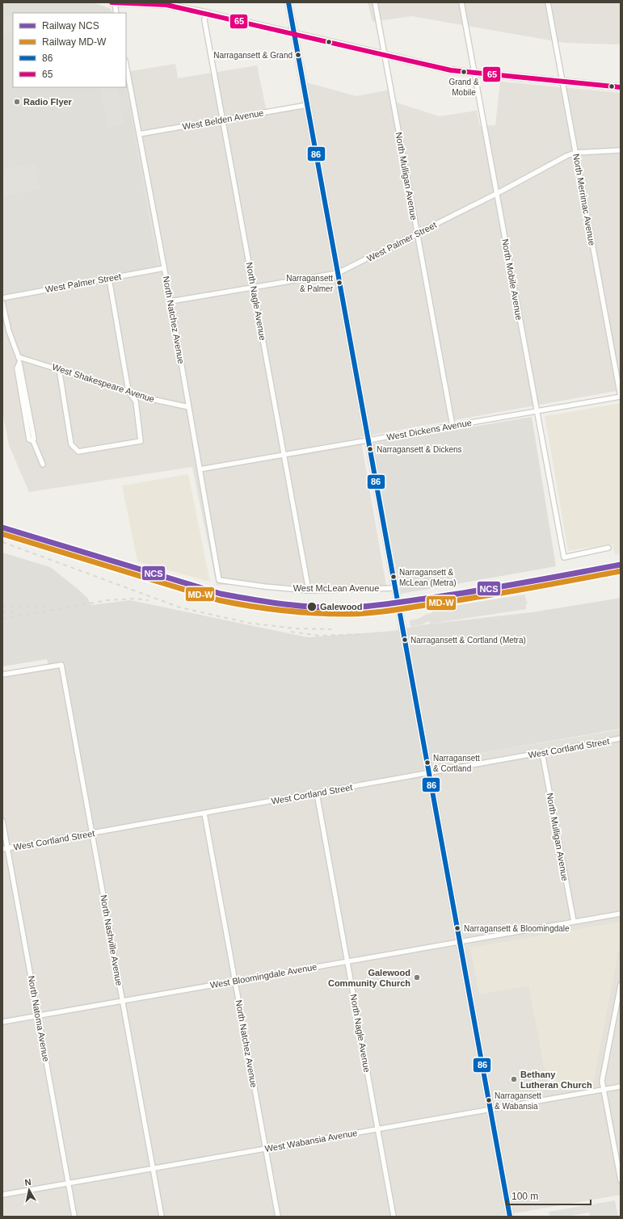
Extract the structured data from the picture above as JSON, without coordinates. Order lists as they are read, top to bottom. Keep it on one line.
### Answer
{"streets":{"street":["West Belden Avenue","North Mulligan Avenue","North Merrimac Avenue","West Palmer Street","North Mobile Avenue","North Nagle Avenue","North Natchez Avenue","West Shakespeare Avenue","West Dickens Avenue","West McLean Avenue","West Cortland Street","North Nashville Avenue","West Bloomingdale Avenue","North Natoma Avenue","West Wabansia Avenue"]},"crossings":[["West Belden Avenue","North Nagle Avenue"],["West Belden Avenue","North Natchez Avenue"],["North Mulligan Avenue","West Palmer Street"],["North Mulligan Avenue","West Dickens Avenue"],["North Mulligan Avenue","West Cortland Street"],["North Mulligan Avenue","West Bloomingdale Avenue"],["North Merrimac Avenue","West Palmer Street"],["North Merrimac Avenue","West Dickens Avenue"],["West Palmer Street","North Mobile Avenue"],["West Palmer Street","North Nagle Avenue"],["West Palmer Street","North Natchez Avenue"],["North Mobile Avenue","West Dickens Avenue"],["North Nagle Avenue","West Dickens Avenue"],["North Nagle Avenue","West McLean Avenue"],["North Nagle Avenue","West Cortland Street"],["North Nagle Avenue","West Bloomingdale Avenue"],["North Nagle Avenue","West Wabansia Avenue"],["North Natchez Avenue","West Shakespeare Avenue"],["North Natchez Avenue","West Dickens Avenue"],["North Natchez Avenue","West McLean Avenue"],["North Natchez Avenue","West Cortland Street"],["North Natchez Avenue","West Bloomingdale Avenue"],["North Natchez Avenue","West Wabansia Avenue"],["West Cortland Street","North Nashville Avenue"],["West Cortland Street","North Natoma Avenue"],["North Nashville Avenue","West Bloomingdale Avenue"],["North Nashville Avenue","West Wabansia Avenue"],["West Bloomingdale Avenue","North Natoma Avenue"],["North Natoma Avenue","West Wabansia Avenue"]],"places":["Narragansett & Grand","Grand & Mobile","Radio Flyer","Narragansett & Palmer","Narragansett & Dickens","Narragansett & McLean (Metra)","Galewood","Narragansett & Cortland (Metra)","Narragansett & Cortland","Narragansett & Bloomingdale","Galewood Community Church","Bethany Lutheran Church","Narragansett & Wabansia"],"lines":["transit line 86","transit line 65","rail line NCS","rail line MD-W"],"legend":["Railway NCS","Railway MD-W","86","65"],"scale_bar":"100 m","north":"top"}
